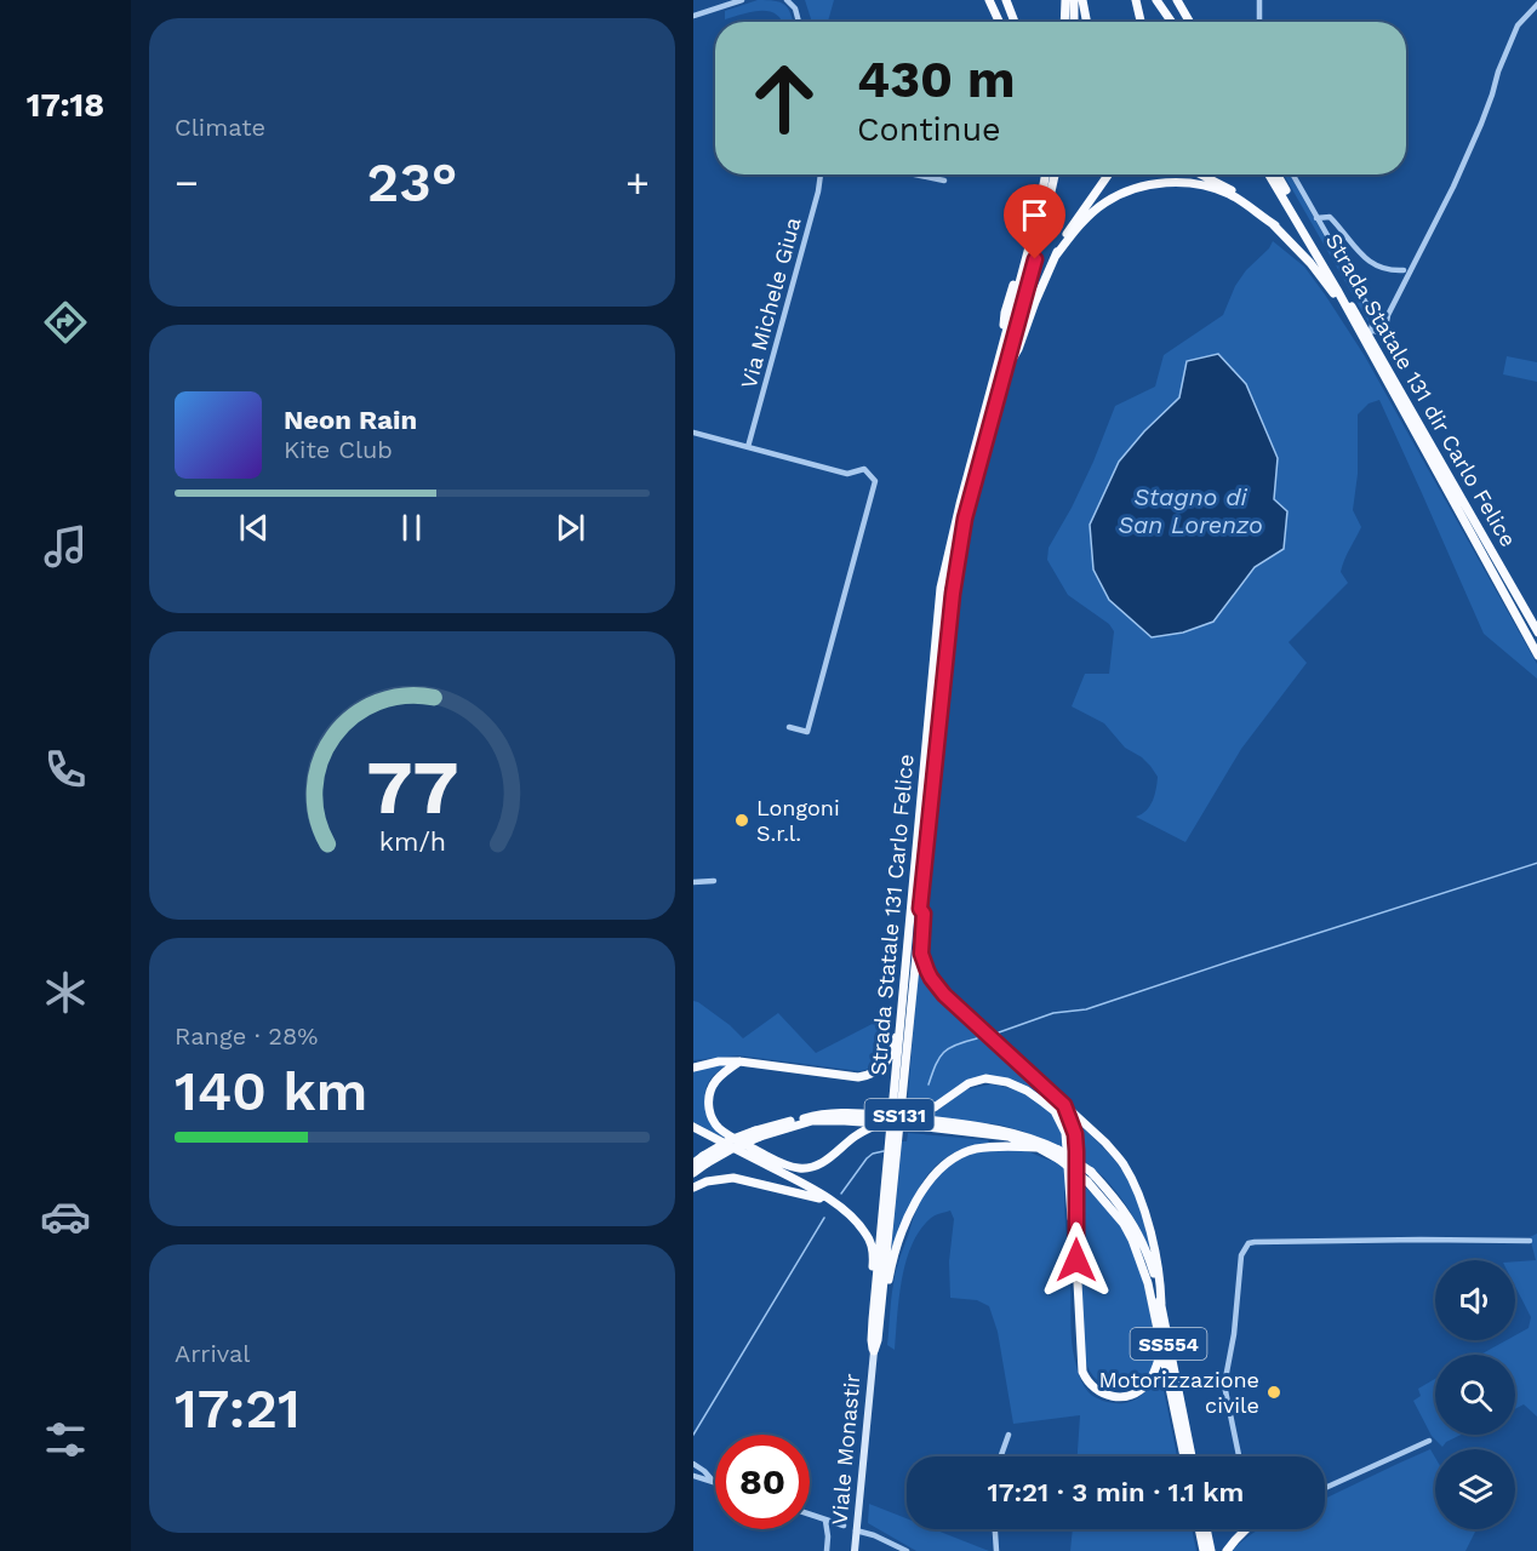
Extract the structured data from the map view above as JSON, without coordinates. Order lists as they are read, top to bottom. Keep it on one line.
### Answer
{"streets":{"highway":["Strada Statale 131 dir Carlo Felice","Strada Statale 131 Carlo Felice","SS131","SS554"],"main road":["Viale Monastir"],"street":["Via Michele Giua"]},"crossings":[["Strada Statale 131 Carlo Felice","Viale Monastir"]],"water":["Stagno di San Lorenzo"],"places":["Longoni S.r.l.","Motorizzazione civile"],"page":{"tabs":"17:18","tile":["Climate",["Range · 28%","140 km"],["Arrival","17:21"]],"turn":["430 m","Continue"],"heat":["−","23°","+"],"song":["Neon Rain","Kite Club"],"limit":"80","trip":"17:21 · 3 min · 1.1 km","gauge":["77","km/h"]}}
